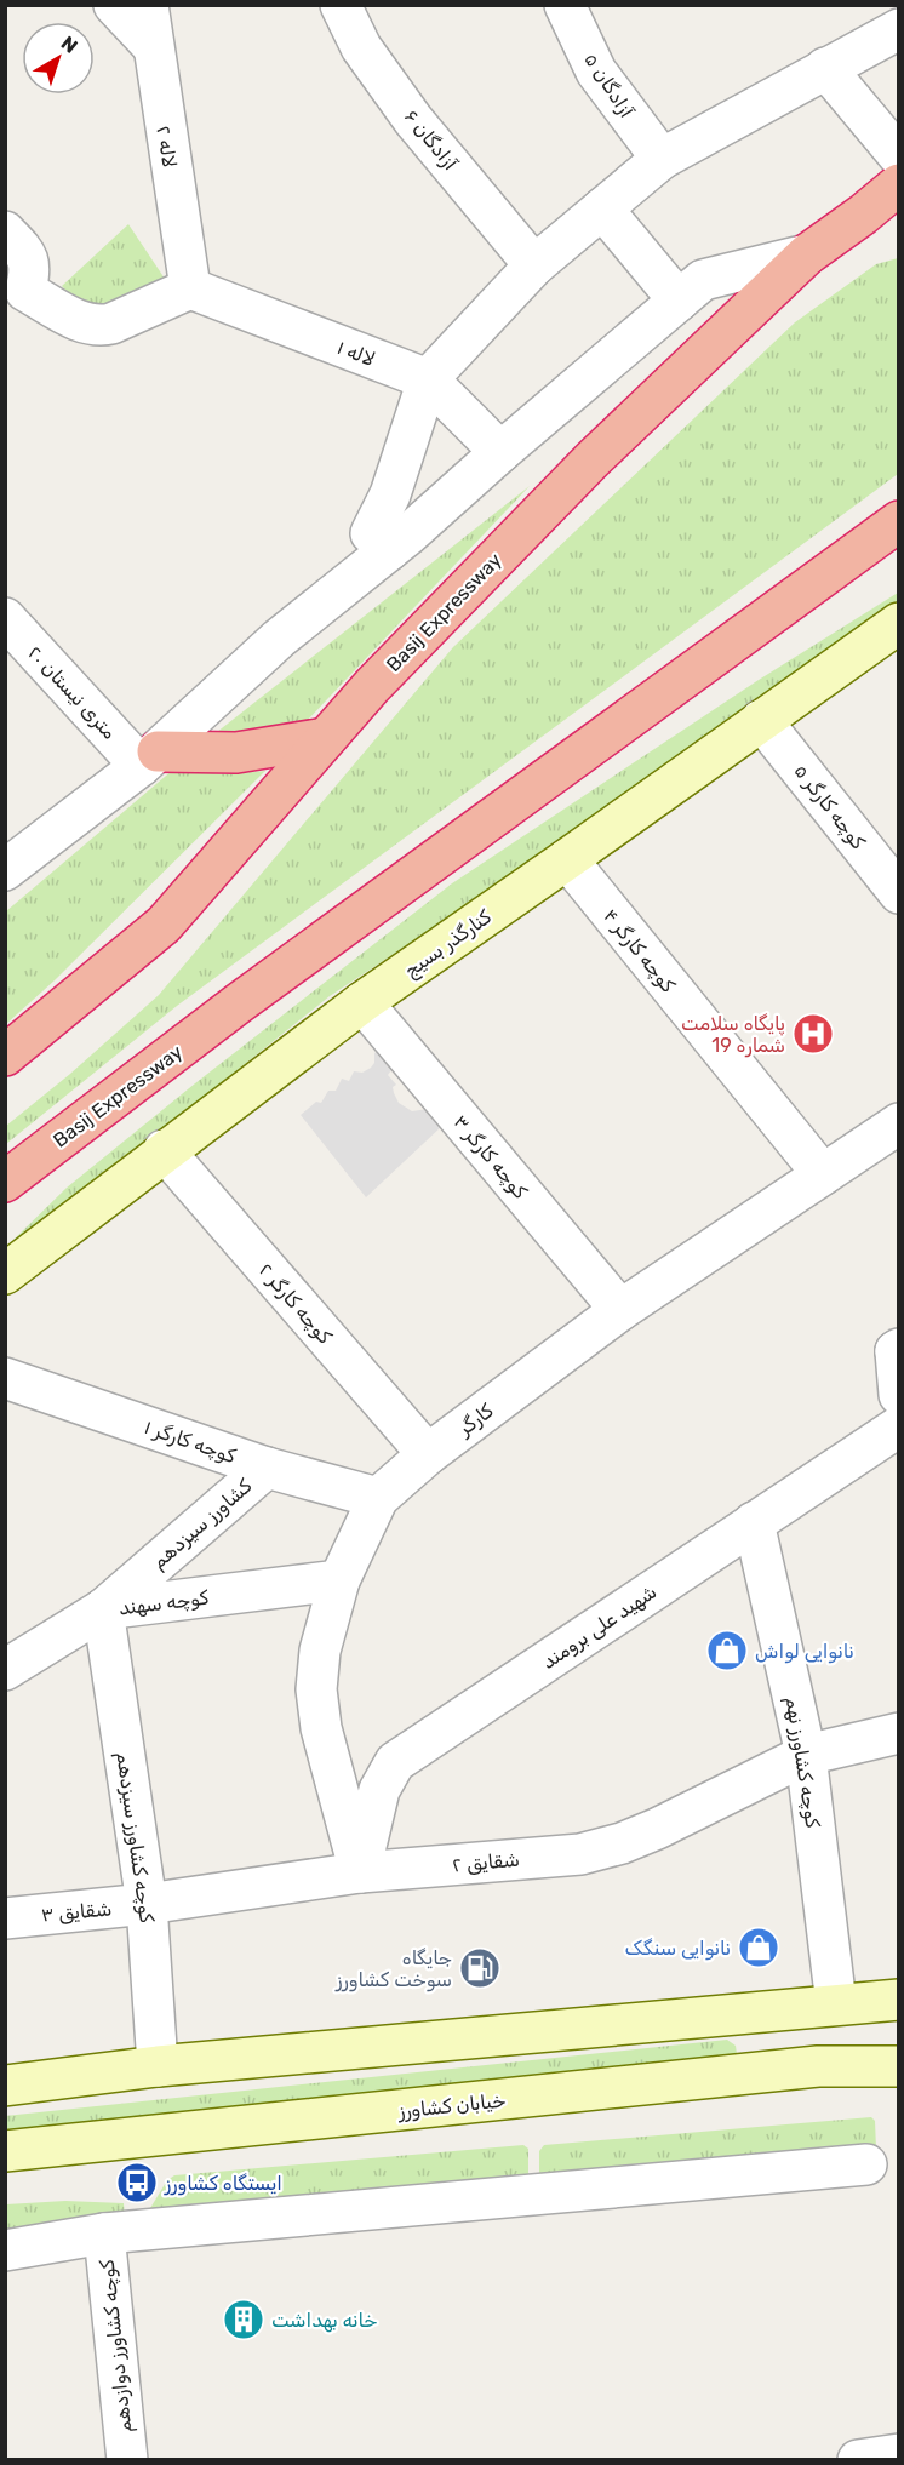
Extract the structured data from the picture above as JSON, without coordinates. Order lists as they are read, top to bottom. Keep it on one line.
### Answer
{"streets":{"highway":["Basij Expressway"],"main road":["کنارگذر بسیج","خیابان کشاورز"],"street":["آزادگان ۵","آزادگان ۶","لاله ۲","لاله ۱","۲۰ متری نیستان","کوچه کارگر ۵","کوچه کارگر ۴","کوچه کارگر ۳","کوچه کارگر ۲","کارگر","کوچه کارگر ۱","کشاورز سیزدهم","کوچه سهند","شهید علی برومند","کوچه کشاورز نهم","کوچه کشاورز سیزدهم","شقایق ۲","شقایق ۳","کوچه کشاورز دوازدهم"]},"crossings":[["لاله ۲","لاله ۱"],["کوچه کارگر ۵","کنارگذر بسیج"],["کنارگذر بسیج","کوچه کارگر ۴"],["کنارگذر بسیج","کوچه کارگر ۳"],["کنارگذر بسیج","کوچه کارگر ۲"],["کوچه کارگر ۴","کارگر"],["کوچه کارگر ۳","کارگر"],["کوچه کارگر ۲","کارگر"],["کارگر","کوچه کارگر ۱"],["کارگر","کوچه سهند"],["کارگر","شهید علی برومند"],["کارگر","شقایق ۲"],["کوچه کارگر ۱","کشاورز سیزدهم"],["کشاورز سیزدهم","کوچه سهند"],["کشاورز سیزدهم","کوچه کشاورز سیزدهم"],["کوچه سهند","کوچه کشاورز سیزدهم"],["شهید علی برومند","کوچه کشاورز نهم"],["شهید علی برومند","شقایق ۲"],["کوچه کشاورز نهم","شقایق ۲"],["کوچه کشاورز سیزدهم","شقایق ۲"],["کوچه کشاورز سیزدهم","شقایق ۳"],["شقایق ۲","شقایق ۳"]],"places":{"hospital":["پایگاه سلامت شماره 19"],"shop":["نانوایی لواش","نانوایی سنگک"],"fuel station":["جایگاه سوخت کشاورز"],"bus stop":["ایستگاه کشاورز"],"building":["خانه بهداشت"]},"north":"top right"}
